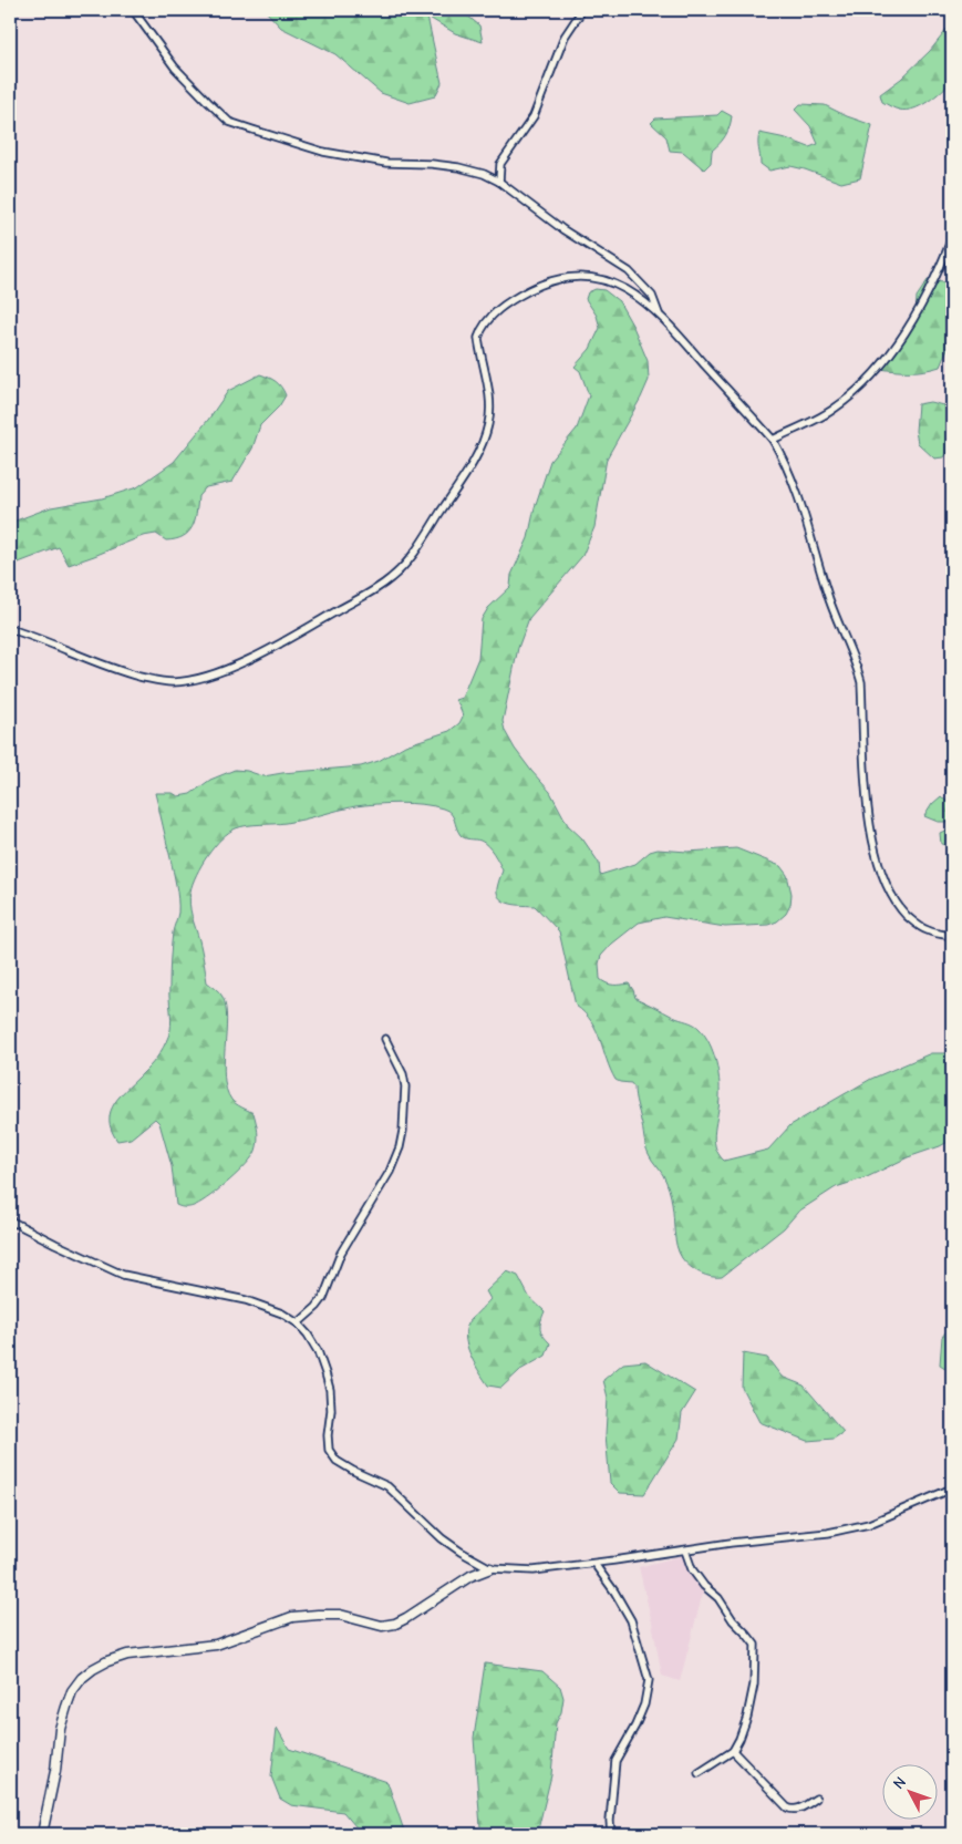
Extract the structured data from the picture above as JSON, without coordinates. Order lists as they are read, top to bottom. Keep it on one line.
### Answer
{"north":"top left"}
